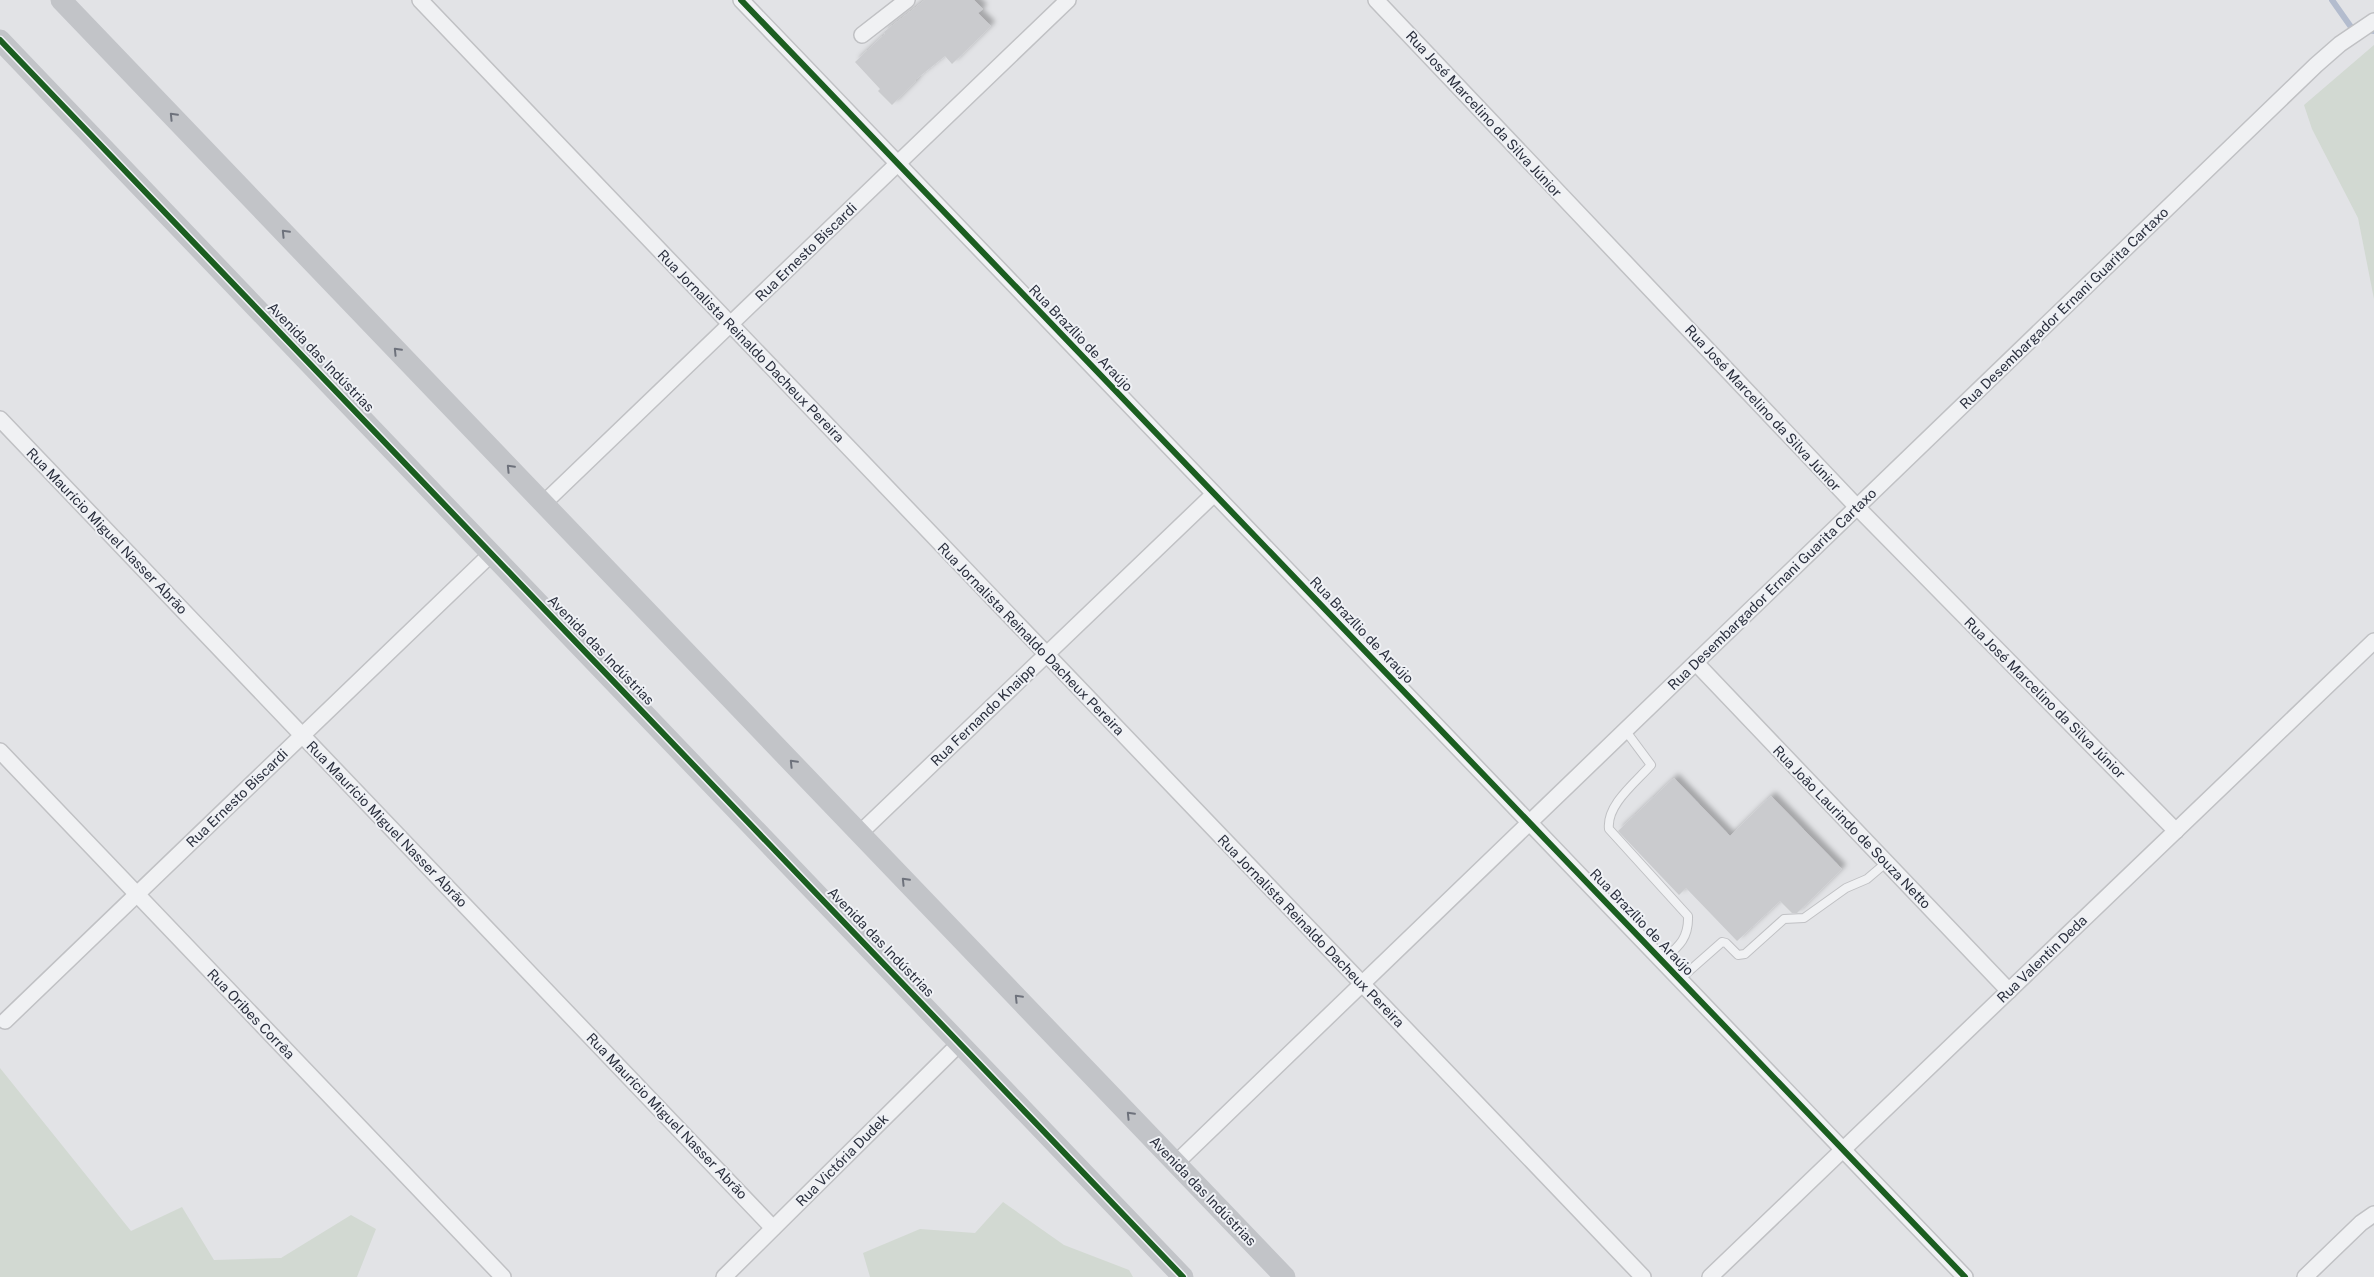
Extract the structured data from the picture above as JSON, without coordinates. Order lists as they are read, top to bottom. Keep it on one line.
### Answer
{"streets":{"main road":["Avenida das Indústrias"],"street":["Rua José Marcelino da Silva Júnior","Rua Ernesto Biscardi","Rua Desembargador Ernani Guarita Cartaxo","Rua Brazílio de Araújo","Rua Jornalista Reinaldo Dacheux Pereira","Rua Maurício Miguel Nasser Abrão","Rua Fernando Knaipp","Rua João Laurindo de Souza Netto","Rua Valentin Deda","Rua Oribes Corrêa","Rua Victória Dudek"]},"crossings":[["Rua José Marcelino da Silva Júnior","Rua Desembargador Ernani Guarita Cartaxo"],["Rua José Marcelino da Silva Júnior","Rua Valentin Deda"],["Rua Ernesto Biscardi","Rua Brazílio de Araújo"],["Rua Ernesto Biscardi","Rua Jornalista Reinaldo Dacheux Pereira"],["Rua Ernesto Biscardi","Avenida das Indústrias"],["Rua Ernesto Biscardi","Rua Maurício Miguel Nasser Abrão"],["Rua Ernesto Biscardi","Rua Oribes Corrêa"],["Rua Desembargador Ernani Guarita Cartaxo","Rua Brazílio de Araújo"],["Rua Desembargador Ernani Guarita Cartaxo","Rua Jornalista Reinaldo Dacheux Pereira"],["Rua Desembargador Ernani Guarita Cartaxo","Avenida das Indústrias"],["Rua Desembargador Ernani Guarita Cartaxo","Rua João Laurindo de Souza Netto"],["Rua Brazílio de Araújo","Rua Fernando Knaipp"],["Rua Brazílio de Araújo","Rua Valentin Deda"],["Rua Jornalista Reinaldo Dacheux Pereira","Rua Fernando Knaipp"],["Avenida das Indústrias","Rua Fernando Knaipp"],["Avenida das Indústrias","Rua Victória Dudek"],["Rua Maurício Miguel Nasser Abrão","Rua Victória Dudek"],["Rua João Laurindo de Souza Netto","Rua Valentin Deda"]]}
